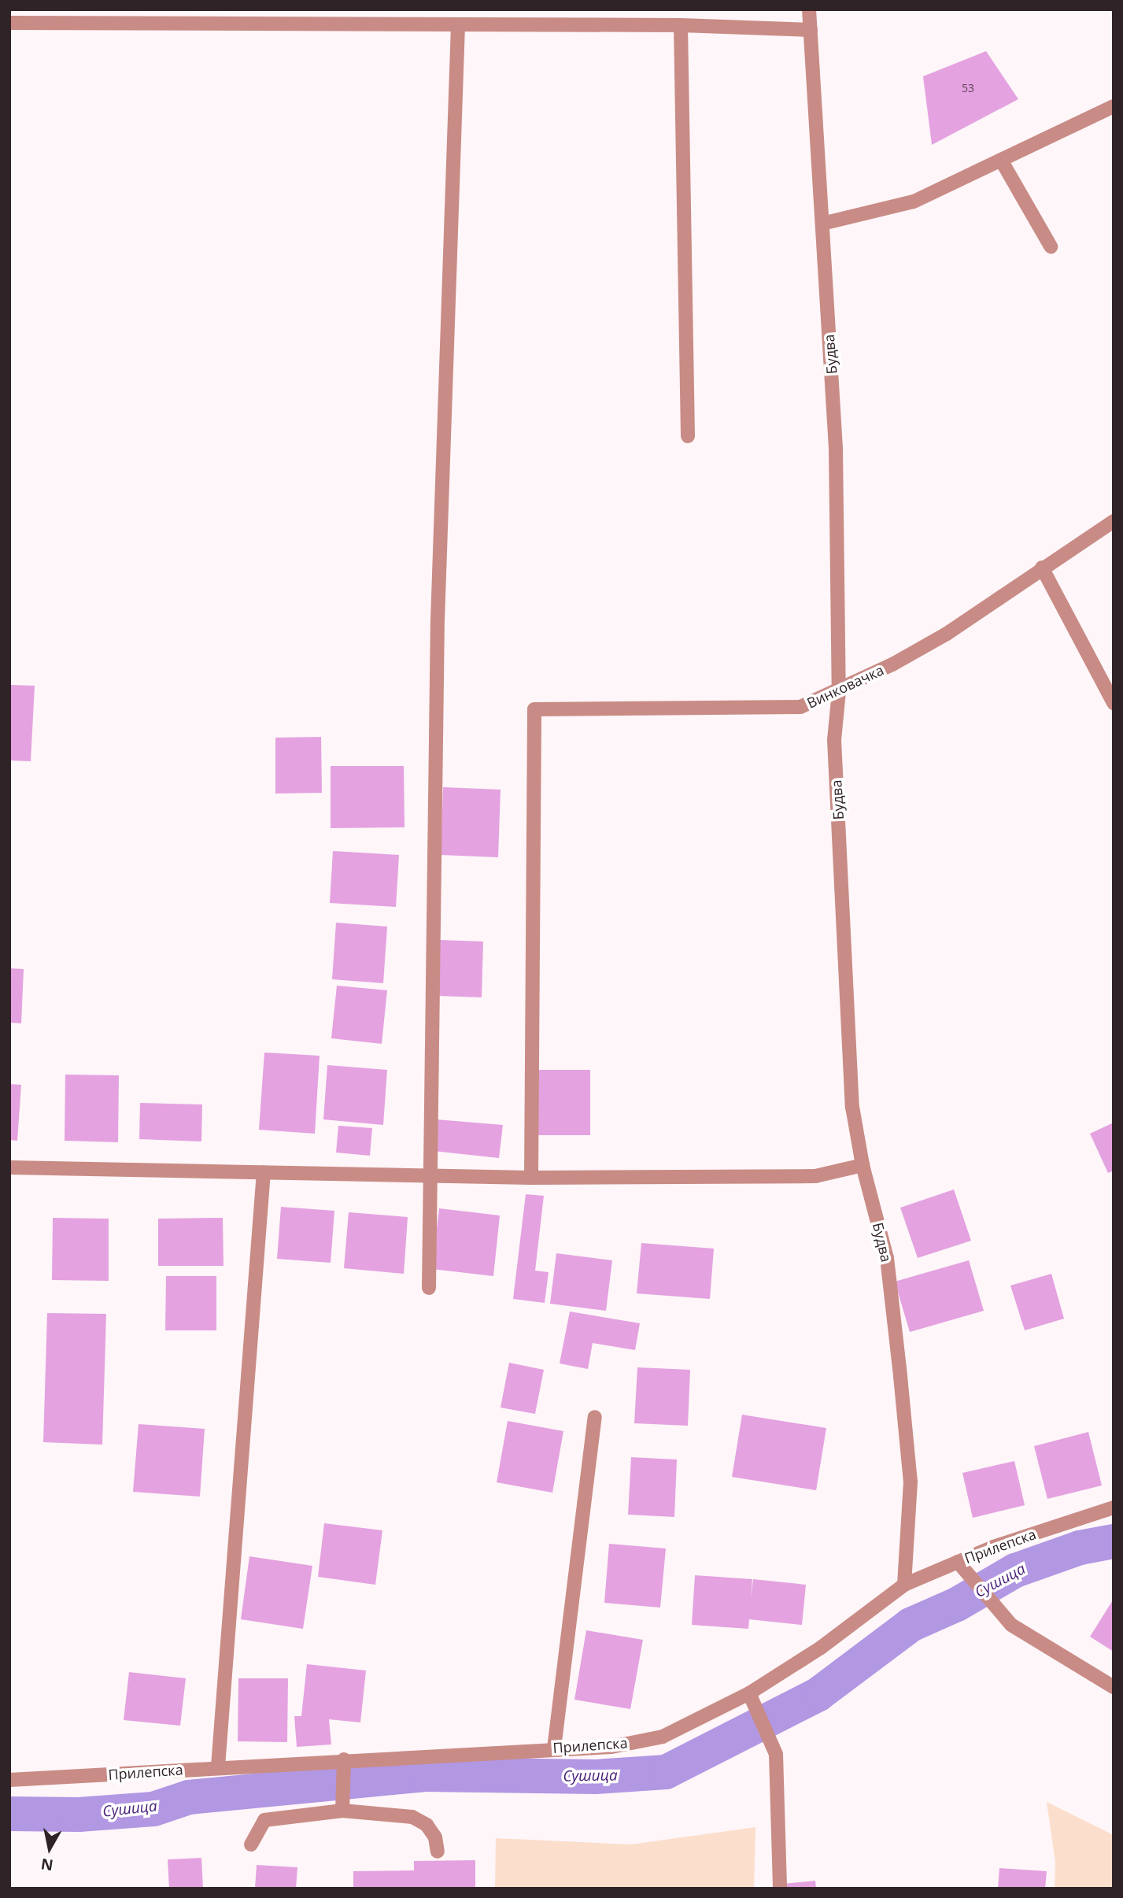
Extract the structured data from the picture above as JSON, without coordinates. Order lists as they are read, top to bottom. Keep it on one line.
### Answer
{"streets":{"street":["Будва","Винковачка","Прилепска"]},"crossings":[["Будва","Винковачка"],["Будва","Прилепска"]],"water":["Сушица"],"house_numbers":["53"],"north":"bottom"}
